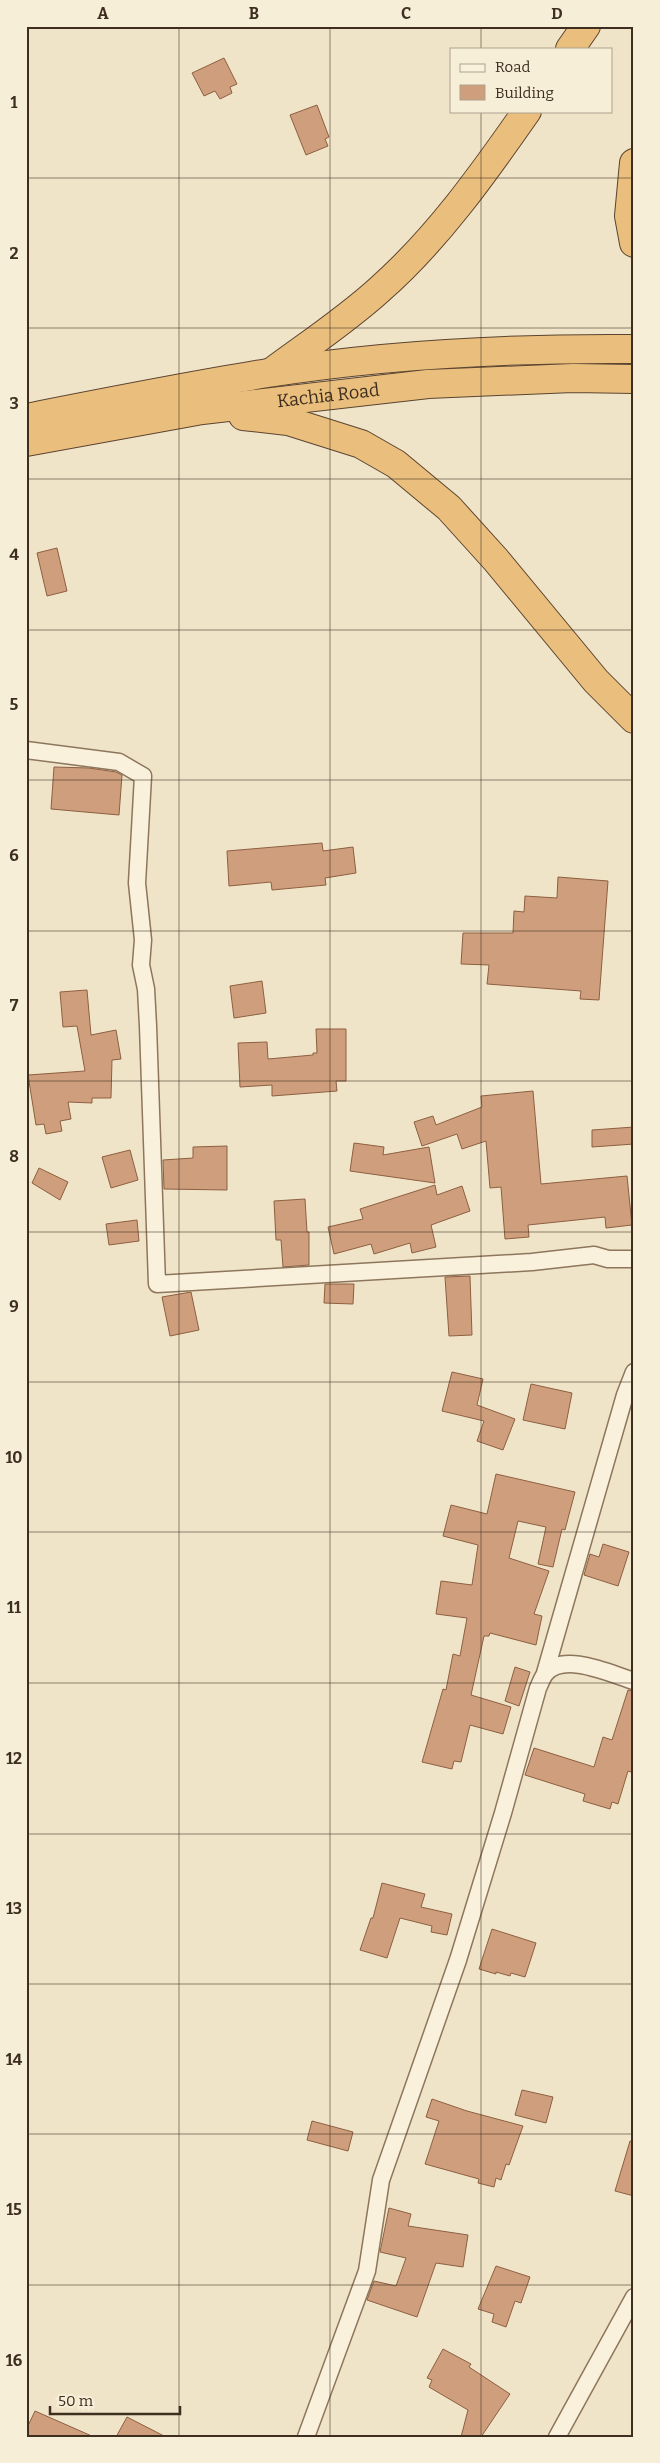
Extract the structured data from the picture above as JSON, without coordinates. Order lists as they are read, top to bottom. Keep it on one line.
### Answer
{"streets":{"highway":["Kachia Road"]},"legend":["Road","Building"],"scale_bar":"50 m","grid":{"columns":["A","B","C","D"],"rows":["1","2","3","4","5","6","7","8","9","10","11","12","13","14","15","16"]}}
